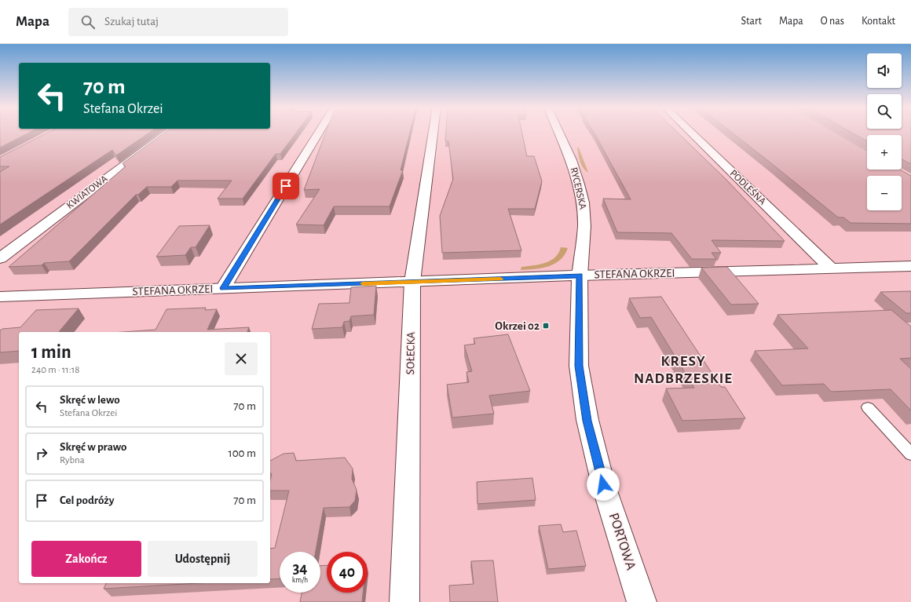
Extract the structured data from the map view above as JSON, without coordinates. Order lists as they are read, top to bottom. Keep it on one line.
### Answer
{"streets":{"street":["PODLEŚNA","RYCERSKA","KWIATOWA","STEFANA OKRZEI","SOŁECKA","PORTOWA"]},"crossings":[["PODLEŚNA","STEFANA OKRZEI"],["RYCERSKA","STEFANA OKRZEI"],["RYCERSKA","PORTOWA"],["STEFANA OKRZEI","SOŁECKA"],["STEFANA OKRZEI","PORTOWA"]],"districts":["KRESY NADBRZESKIE"],"places":{"transit":["Okrzei 02"]},"page":{"header":"Mapa","search":"Szukaj tutaj","nav":["Start","Mapa","O nas","Kontakt"],"map_buttons":["+","−"],"turn":["70 m","Stefana Okrzei"],"heading":["1 min","240 m · 11:18"],"list":[{"name":"Skręć w lewo","note":"Stefana Okrzei","value":"70 m"},{"name":"Skręć w prawo","note":"Rybna","value":"100 m"},{"name":"Cel podróży","value":"70 m"}],"buttons":["Zakończ","Udostępnij"],"speed":"34 km/h","limit":"40"}}
